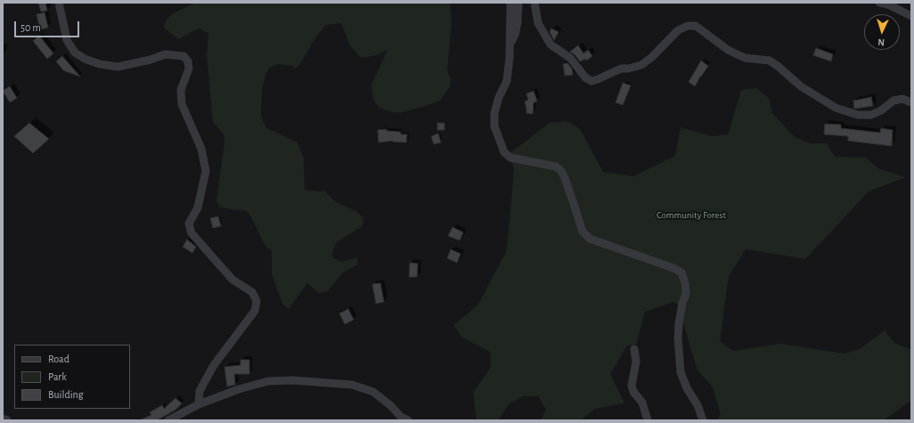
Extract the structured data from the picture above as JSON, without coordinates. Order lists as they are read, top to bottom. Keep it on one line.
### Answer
{"parks":["Community Forest"],"legend":["Road","Park","Building"],"scale_bar":"50 m","north":"bottom"}
